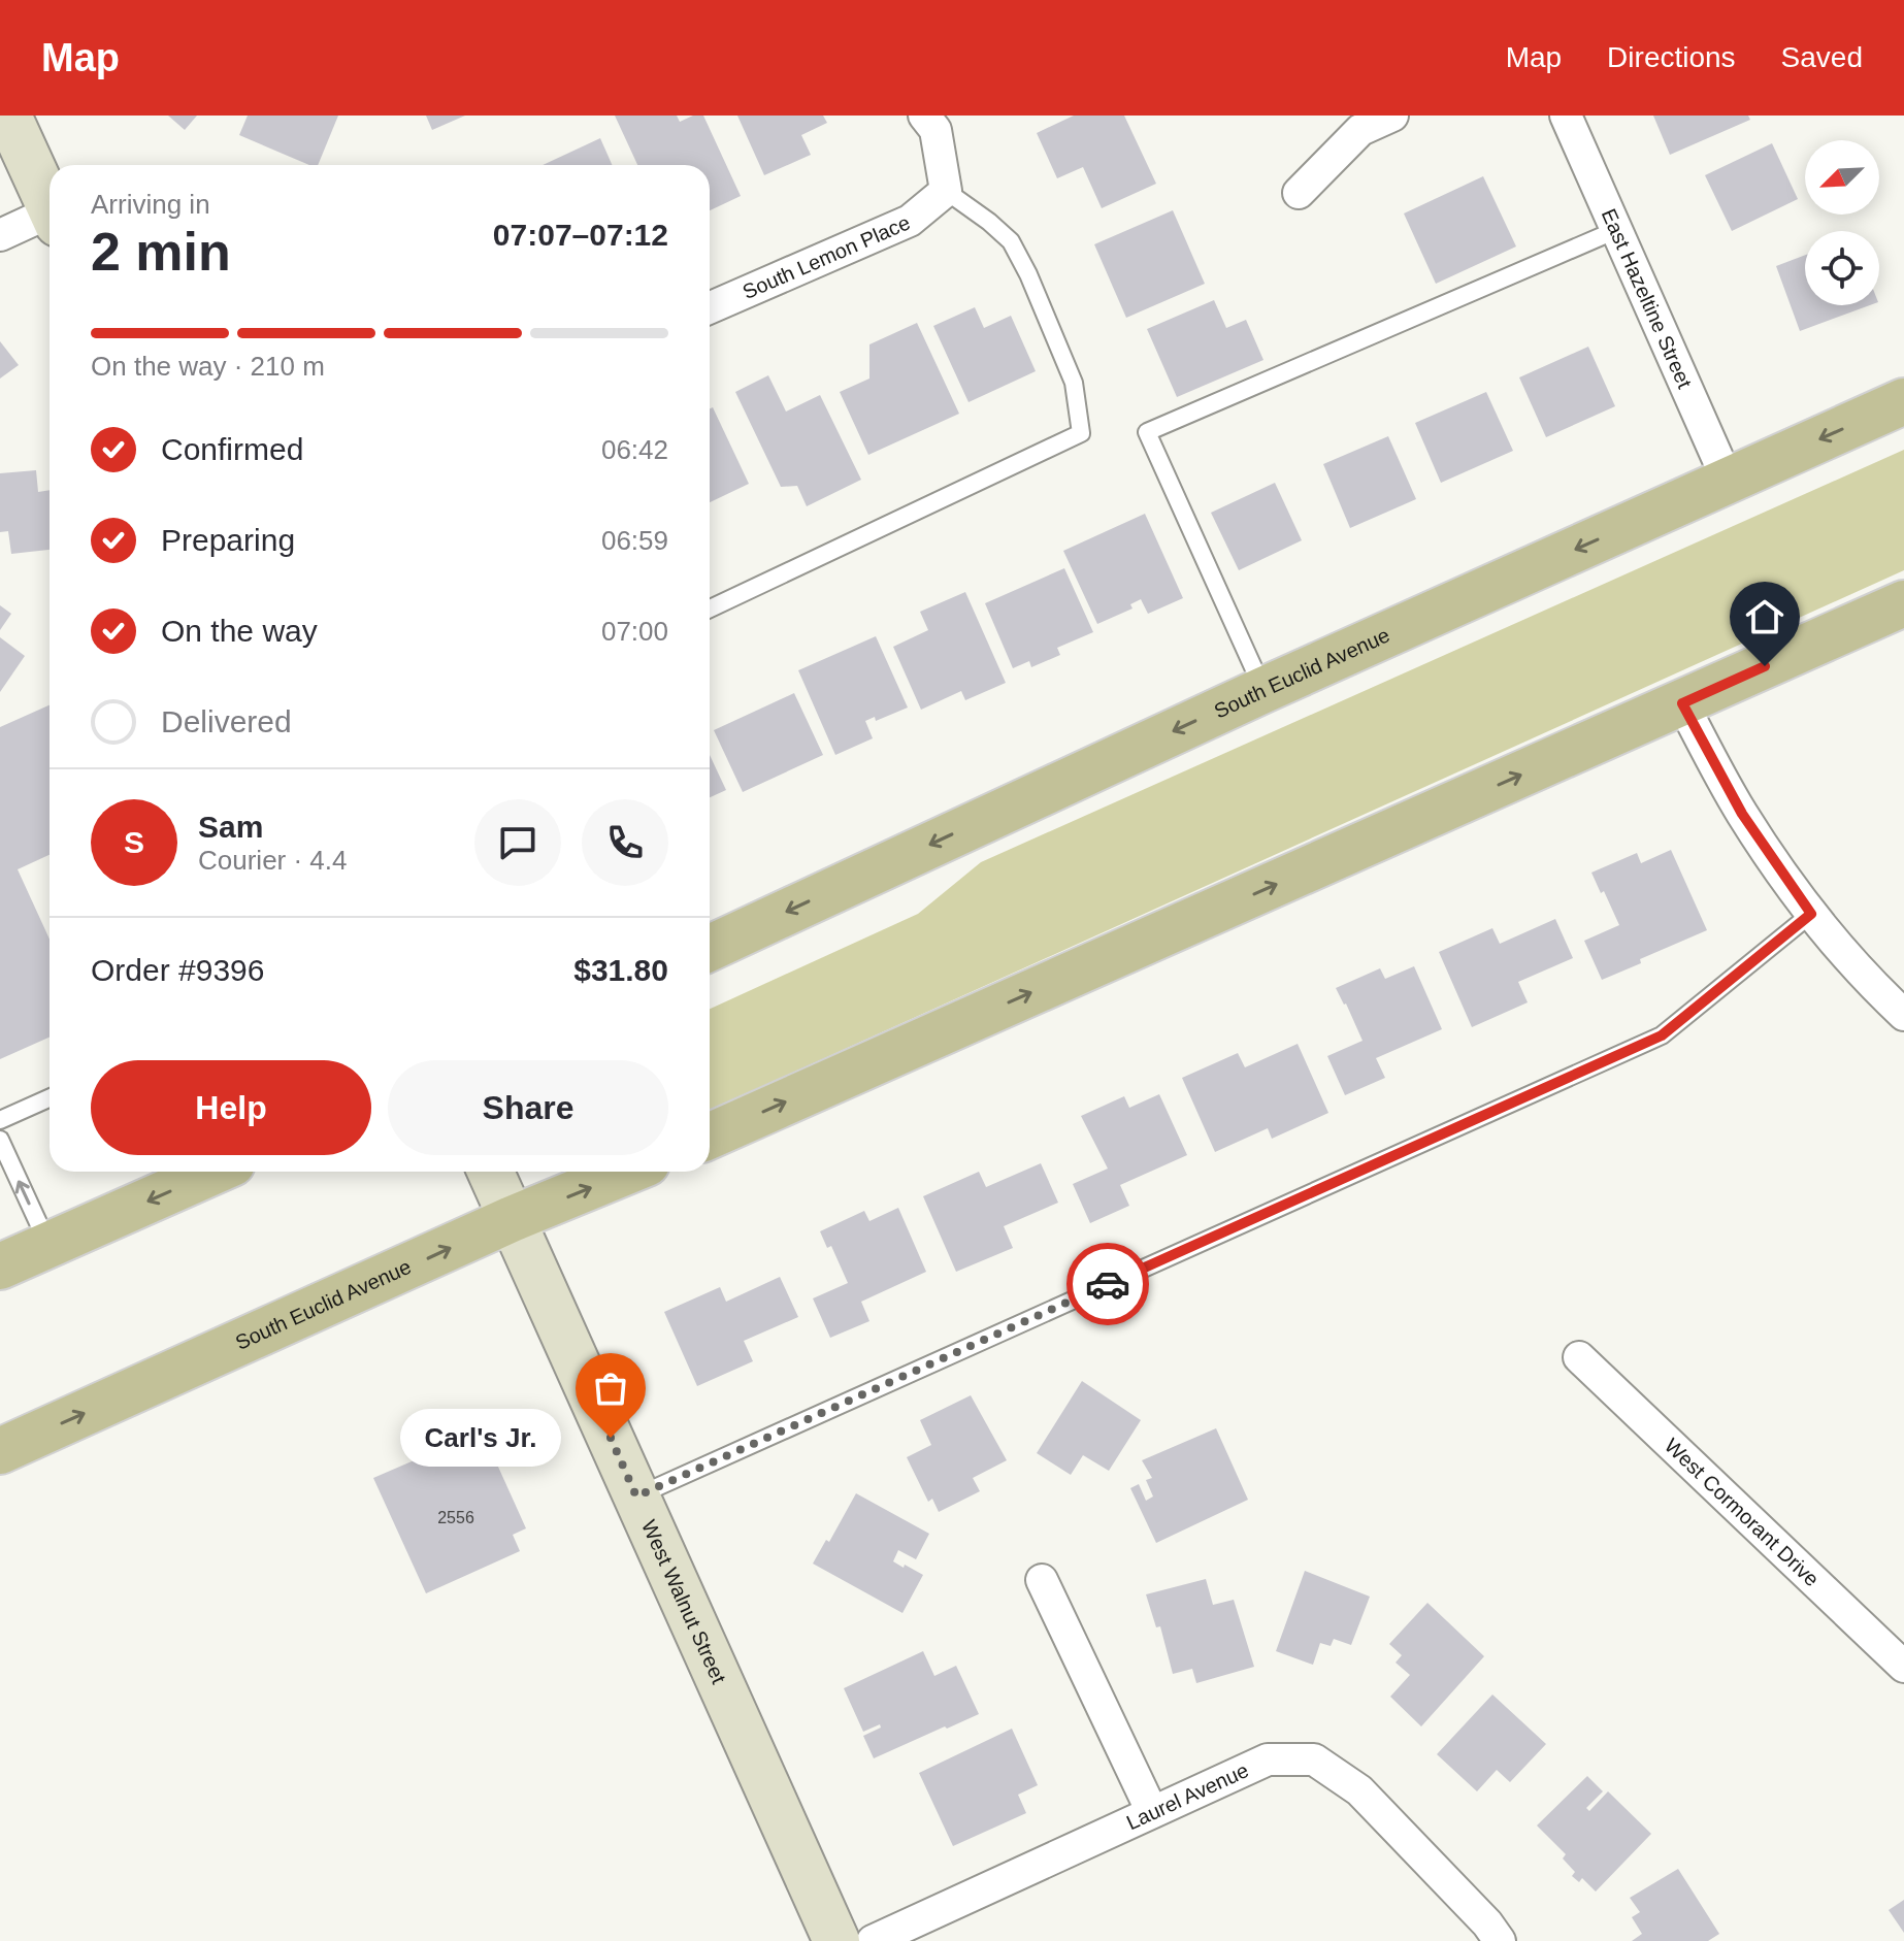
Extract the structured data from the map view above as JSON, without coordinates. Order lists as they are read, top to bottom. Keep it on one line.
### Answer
{"streets":{"main road":["South Euclid Avenue"],"street":["South Lemon Place","East Hazeltine Street","West Cormorant Drive","West Walnut Street","Laurel Avenue"]},"crossings":[["East Hazeltine Street","South Euclid Avenue"],["South Euclid Avenue","West Walnut Street"]],"places":["Carl's Jr."],"house_numbers":["2556"],"north":"bottom left","page":{"header":"Map","nav":["Map","Directions","Saved"],"heading":["2 min","Arriving in","07:07–07:12"],"panel":["Sam","Courier · 4.4","Order #9396","$31.80"],"bar":"On the way · 210 m","list":[["Confirmed","06:42"],["Preparing","06:59"],["On the way","07:00"],"Delivered"],"round":"S","buttons":["Help","Share"],"bubble":"Carl's Jr."}}
